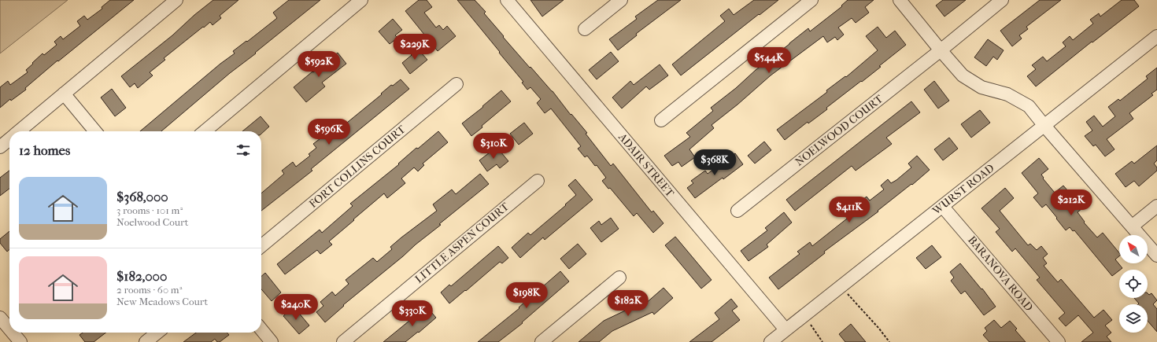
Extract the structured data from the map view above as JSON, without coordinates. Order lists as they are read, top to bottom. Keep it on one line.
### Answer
{"streets":{"street":["NOELWOOD COURT","ADAIR STREET","FORT COLLINS COURT","WURST ROAD","LITTLE ASPEN COURT","BARANOVA ROAD"]},"crossings":[["ADAIR STREET","WURST ROAD"],["WURST ROAD","BARANOVA ROAD"]],"north":"top left","page":{"price":["$229K","$544K","$592K","$596K","$310K","$368K","$212K","$411K","$198K","$182K","$240K","$330K"],"heading":"12 homes","list":[{"name":"$368,000","note":"3 rooms · 101 m² · Noelwood Court"},{"name":"$182,000","note":"2 rooms · 60 m² · New Meadows Court"}]}}
